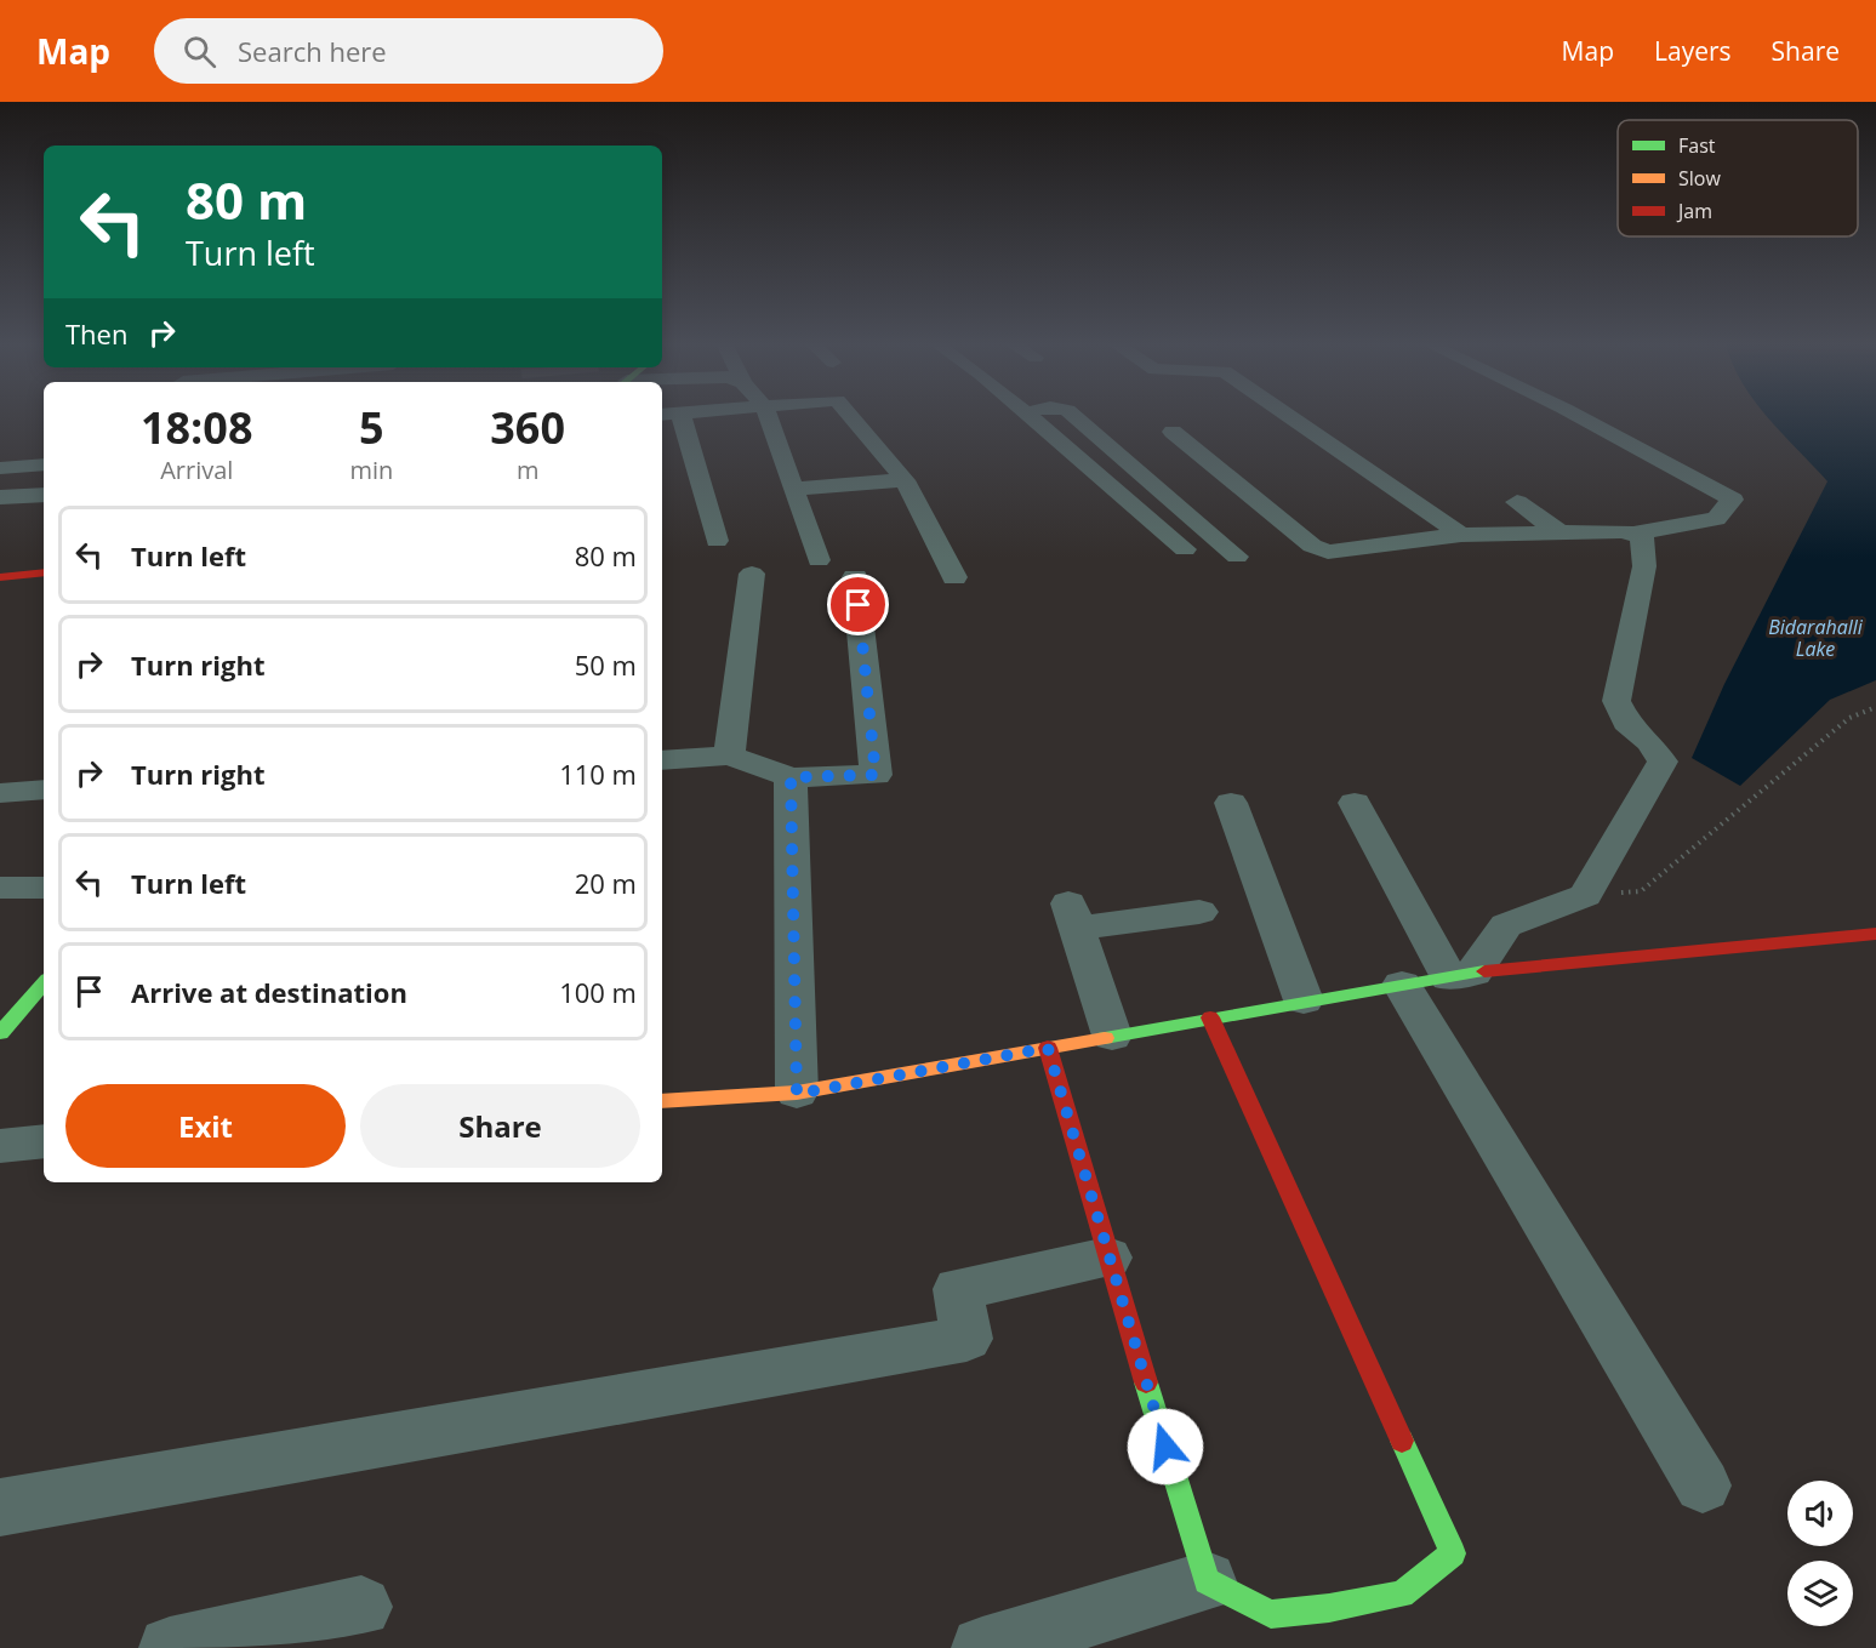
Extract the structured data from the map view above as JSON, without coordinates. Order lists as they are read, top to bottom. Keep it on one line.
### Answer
{"water":["Bidarahalli Lake"],"legend":["Fast","Slow","Jam"],"page":{"header":"Map","search":"Search here","nav":["Map","Layers","Share"],"turn":["80 m","Turn left"],"then":"Then","eta":["18:08","Arrival","5","min","360","m"],"list":[{"name":"Turn left","value":"80 m"},{"name":"Turn right","value":"50 m"},{"name":"Turn right","value":"110 m"},{"name":"Turn left","value":"20 m"},{"name":"Arrive at destination","value":"100 m"}],"buttons":["Exit","Share"]}}
